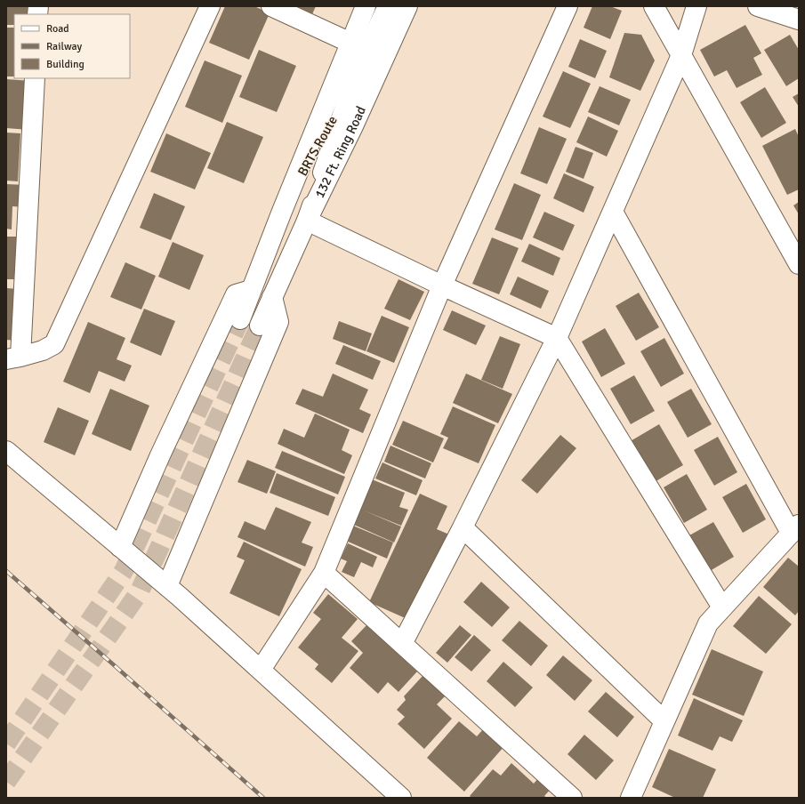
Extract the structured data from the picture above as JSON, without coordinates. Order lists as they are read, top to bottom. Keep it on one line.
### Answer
{"streets":{"street":["BRTS Route","132 Ft. Ring Road"]},"crossings":[["BRTS Route","132 Ft. Ring Road"]],"legend":["Road","Railway","Building"]}
